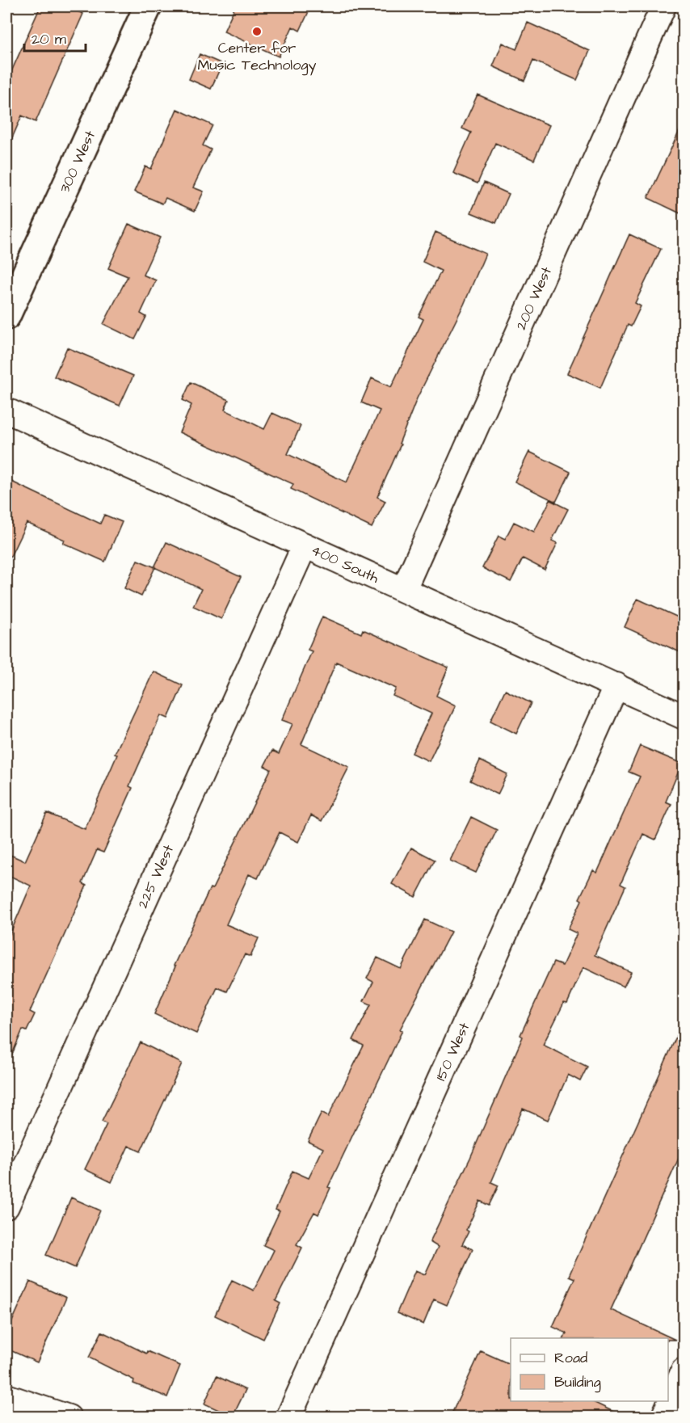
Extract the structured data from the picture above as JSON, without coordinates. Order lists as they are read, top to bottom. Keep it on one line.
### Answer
{"streets":{"street":["300 West","200 West","400 South","225 West","150 West"]},"crossings":[["200 West","400 South"],["400 South","225 West"],["400 South","150 West"]],"places":["Center for Music Technology"],"legend":["Road","Building"],"scale_bar":"20 m"}
